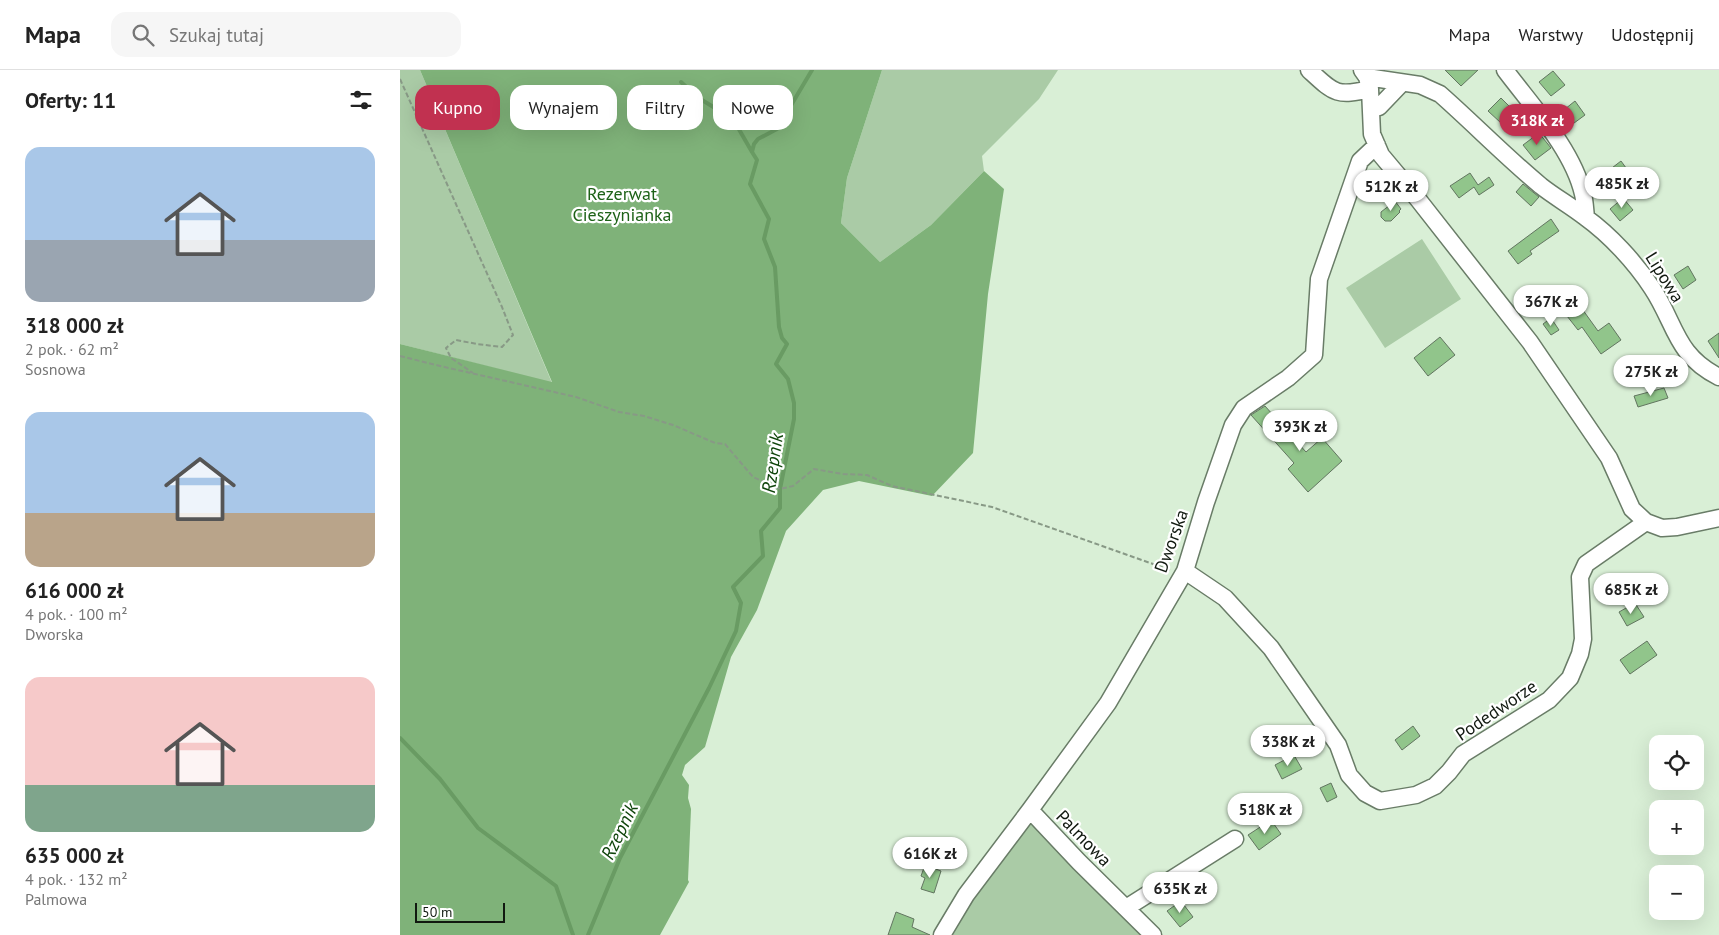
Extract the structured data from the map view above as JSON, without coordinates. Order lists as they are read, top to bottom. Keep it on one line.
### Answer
{"streets":{"street":["Lipowa","Dworska","Podedworze","Palmowa"]},"crossings":[["Dworska","Podedworze"],["Dworska","Palmowa"]],"water":["Rzepnik"],"parks":["Rezerwat Cieszynianka"],"scale_bar":"50 m","page":{"header":"Mapa","search":"Szukaj tutaj","nav":["Mapa","Warstwy","Udostępnij"],"heading":"Oferty: 11","chip":["Kupno","Wynajem","Filtry","Nowe"],"price":["318K zł","485K zł","512K zł","367K zł","275K zł","393K zł","685K zł","338K zł","518K zł","616K zł","635K zł"],"list":[{"name":"318 000 zł","note":"2 pok. · 62 m² · Sosnowa"},{"name":"616 000 zł","note":"4 pok. · 100 m² · Dworska"},{"name":"635 000 zł","note":"4 pok. · 132 m² · Palmowa"}],"map_buttons":["+","−"],"scale":"50 m"}}
